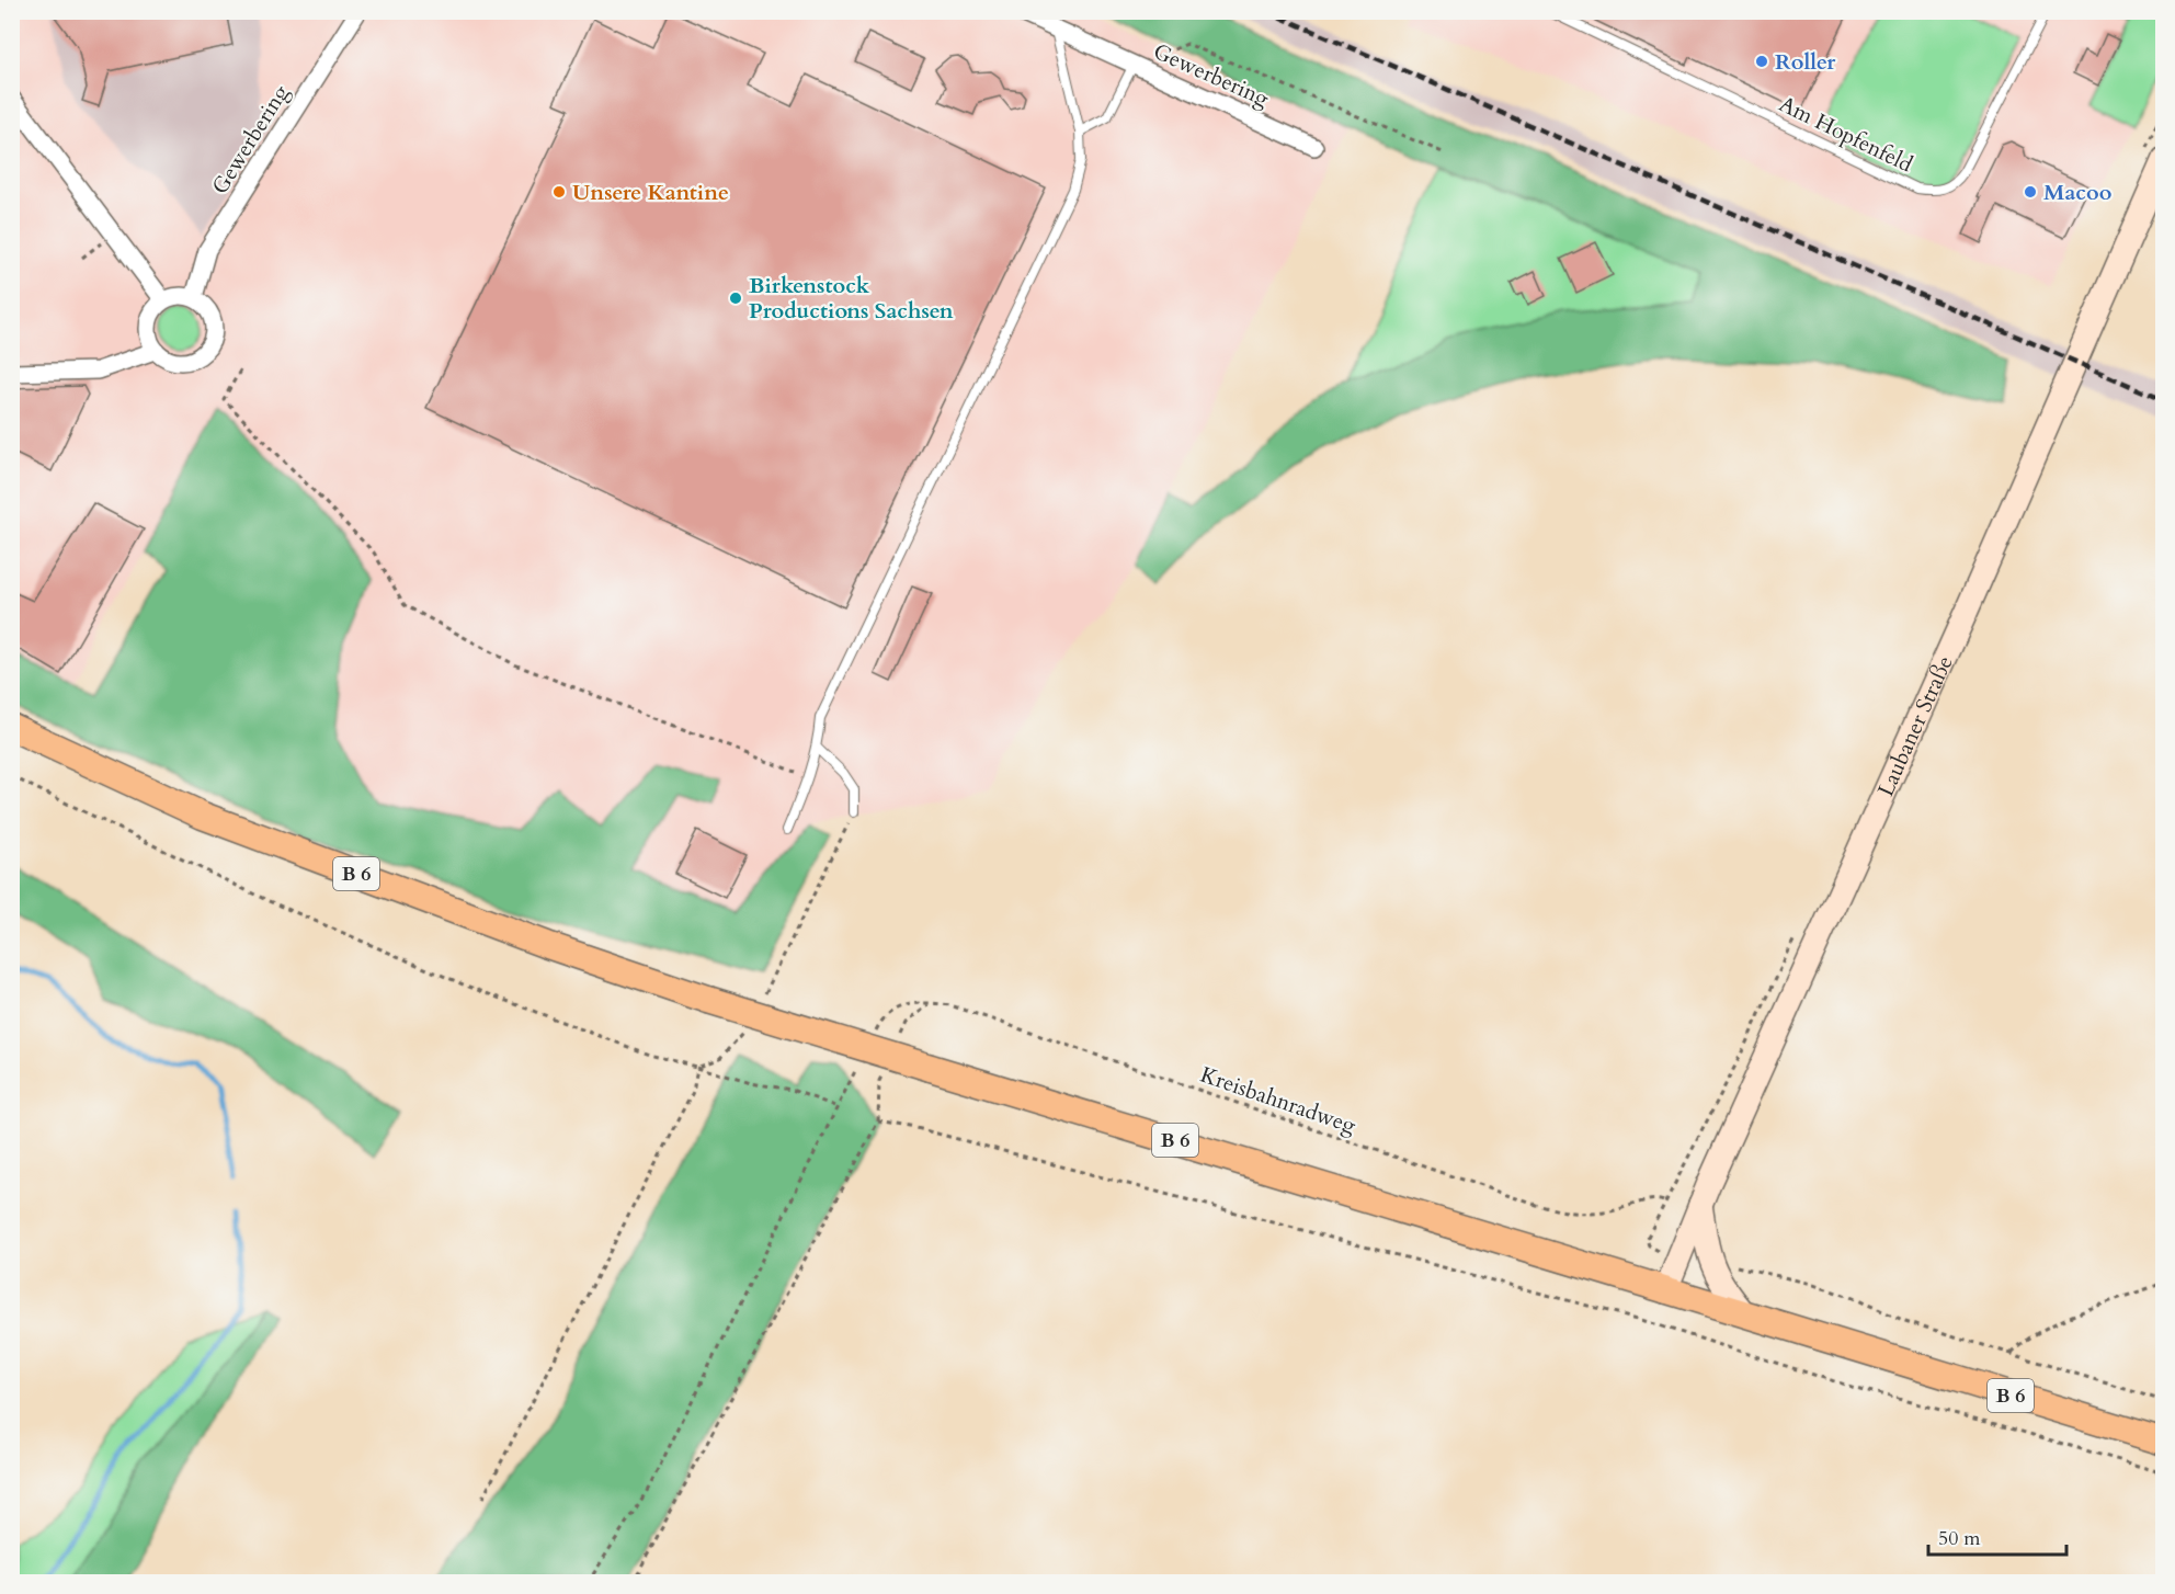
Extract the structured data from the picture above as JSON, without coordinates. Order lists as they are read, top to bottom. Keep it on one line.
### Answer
{"streets":{"main road":["B 6"],"street":["Gewerbering","Laubaner Straße"],"lane":["Am Hopfenfeld"],"path":["Kreisbahnradweg"]},"crossings":[["Laubaner Straße","B 6"]],"places":["Roller","Unsere Kantine","Macoo","Birkenstock Productions Sachsen"],"scale_bar":"50 m"}
